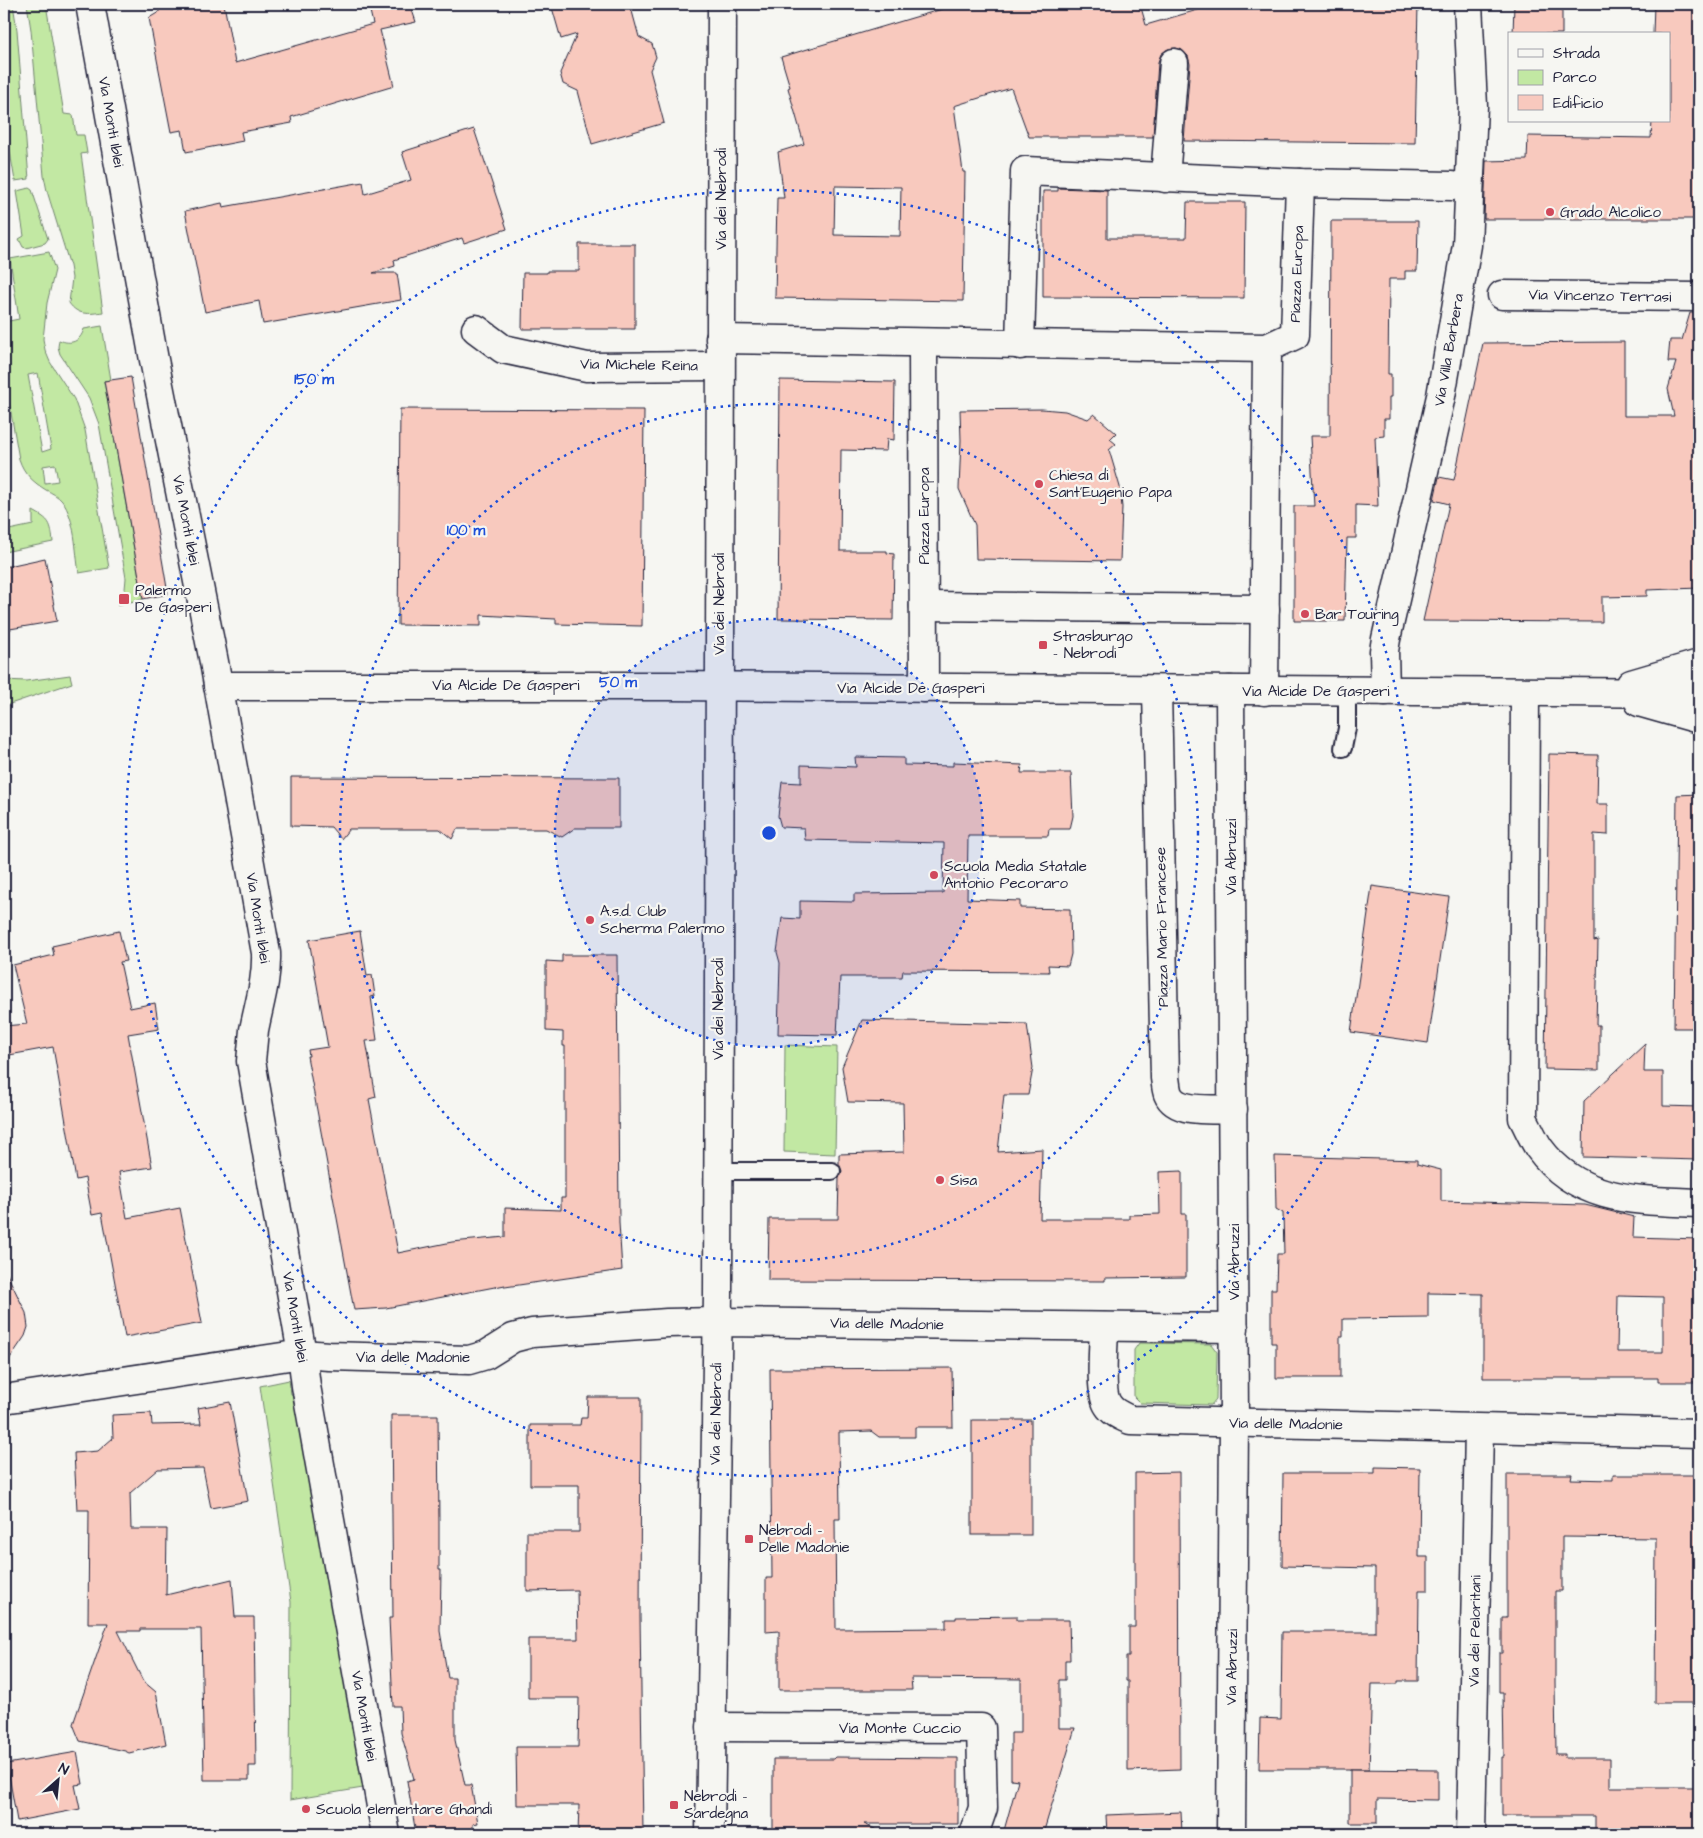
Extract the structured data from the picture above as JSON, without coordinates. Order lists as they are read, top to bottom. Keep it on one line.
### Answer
{"streets":{"street":["Via Monti Iblei","Via dei Nebrodi","Piazza Europa","Via Vincenzo Terrasi","Via Villa Barbera","Via Michele Reina","Via Alcide De Gasperi","Via Abruzzi","Piazza Mario Francese","Via delle Madonie","Via dei Peloritani","Via Monte Cuccio"]},"crossings":[["Via Monti Iblei","Via Alcide De Gasperi"],["Via Monti Iblei","Via delle Madonie"],["Via dei Nebrodi","Piazza Europa"],["Via dei Nebrodi","Via Michele Reina"],["Via dei Nebrodi","Via Alcide De Gasperi"],["Via dei Nebrodi","Via delle Madonie"],["Via dei Nebrodi","Via Monte Cuccio"],["Piazza Europa","Via Alcide De Gasperi"],["Via Villa Barbera","Via Alcide De Gasperi"],["Via Alcide De Gasperi","Via Abruzzi"],["Via Alcide De Gasperi","Piazza Mario Francese"],["Via Abruzzi","Piazza Mario Francese"],["Via Abruzzi","Via delle Madonie"],["Via delle Madonie","Via dei Peloritani"]],"places":{"other":["Grado Alcolico","Chiesa di Sant'Eugenio Papa","Bar Touring","Scuola Media Statale Antonio Pecoraro","A.s.d. Club Scherma Palermo","Sisa","Scuola elementare Ghandi"],"transit":["Palermo De Gasperi","Strasburgo - Nebrodi","Nebrodi - Delle Madonie","Nebrodi - Sardegna"]},"legend":["Strada","Parco","Edificio"],"north":"top right","rings":["150 m","100 m","50 m"]}
